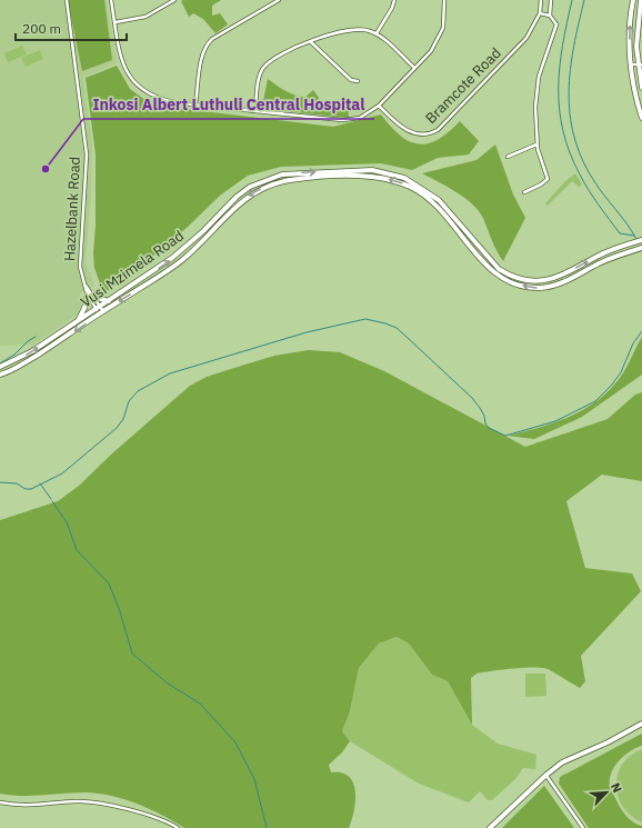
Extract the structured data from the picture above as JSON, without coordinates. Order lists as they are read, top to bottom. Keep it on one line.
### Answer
{"streets":{"main road":["Vusi Mzimela Road"],"street":["Bramcote Road","Hazelbank Road"]},"crossings":[["Hazelbank Road","Vusi Mzimela Road"]],"places":["Inkosi Albert Luthuli Central Hospital"],"scale_bar":"200 m","north":"top right"}
